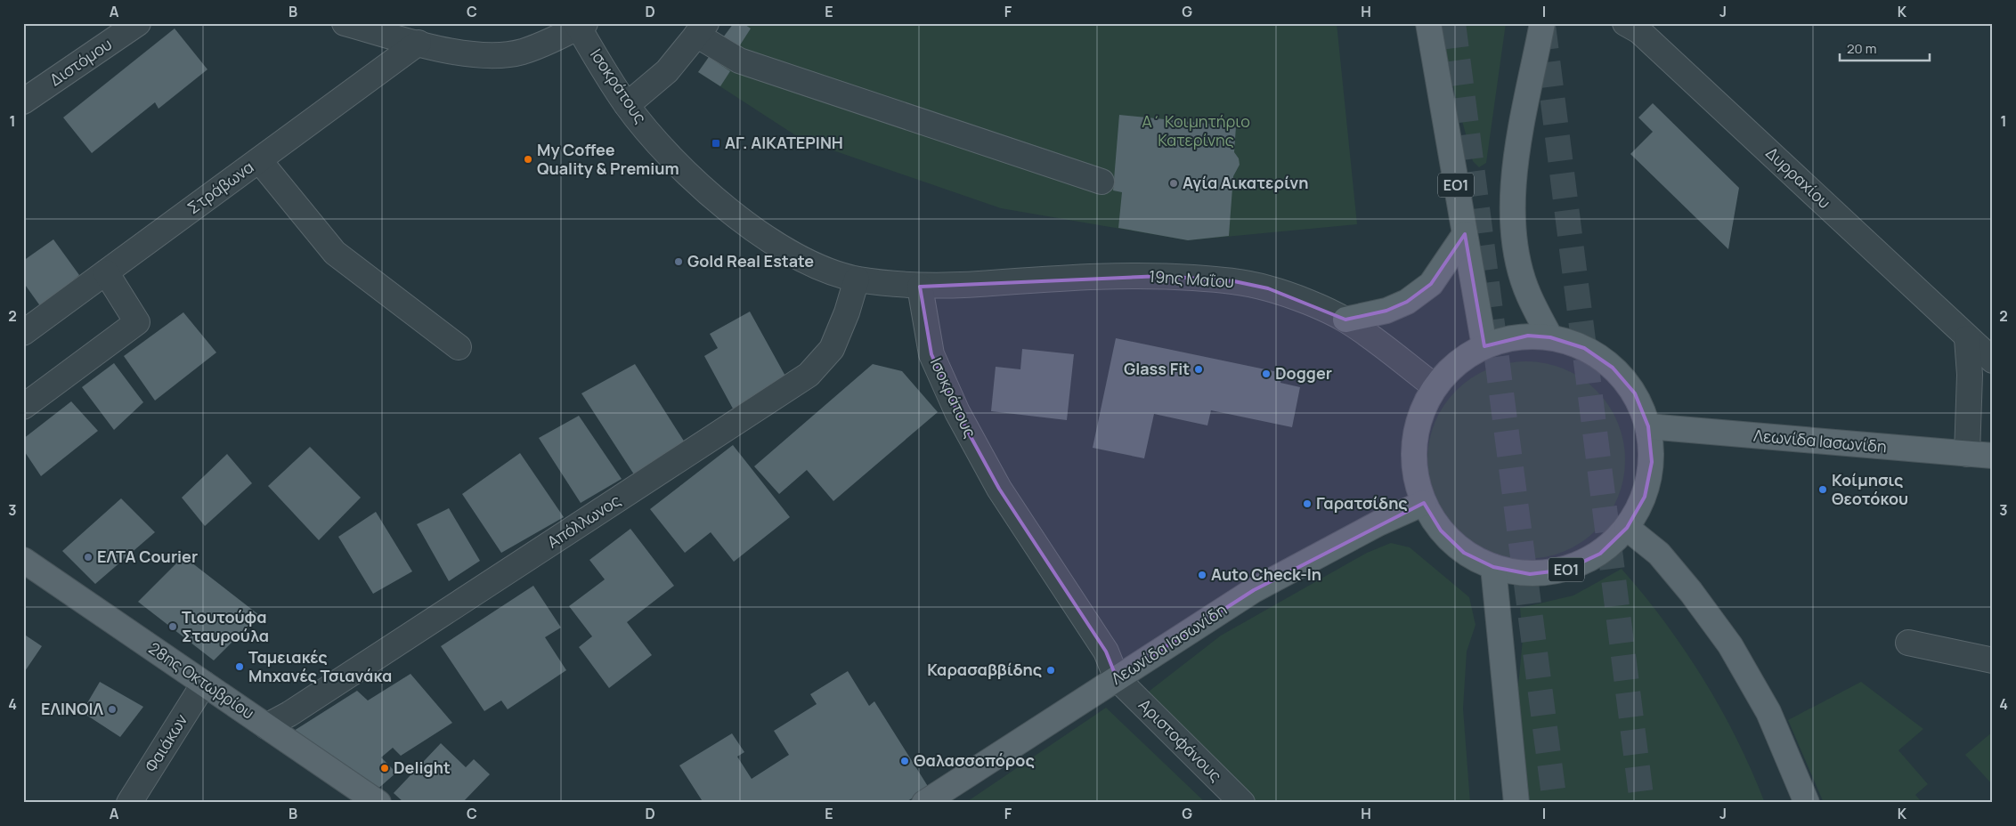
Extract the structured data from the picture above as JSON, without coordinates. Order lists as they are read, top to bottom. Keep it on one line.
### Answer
{"streets":{"main road":["ΕΟ1","Λεωνίδα Ιασωνίδη","28ης Οκτωβρίου"],"street":["Διστόμου","Ισοκράτους","Δυρραχίου","Στράβωνα","19ης Μαΐου","Απόλλωνος","Αριστοφάνους","Φαιάκων"]},"crossings":[["Ισοκράτους","19ης Μαΐου"],["Ισοκράτους","Λεωνίδα Ιασωνίδη"],["Ισοκράτους","Απόλλωνος"],["Ισοκράτους","Αριστοφάνους"],["ΕΟ1","19ης Μαΐου"],["ΕΟ1","Λεωνίδα Ιασωνίδη"],["Λεωνίδα Ιασωνίδη","Αριστοφάνους"],["Απόλλωνος","28ης Οκτωβρίου"],["28ης Οκτωβρίου","Φαιάκων"]],"parks":["Α΄ Κοιμητήριο Κατερίνης"],"places":{"transit":["ΑΓ. ΑΙΚΑΤΕΡΙΝΗ"],"other":["My Coffee Quality & Premium","Αγία Αικατερίνη","Gold Real Estate","Glass Fit","Dogger","Κοίμησις Θεοτόκου","Γαρατσίδης","ΕΛΤΑ Courier","Auto Check-In","Τιουτούφα Σταυρούλα","Ταμειακές Μηχανές Τσιανάκα","Καρασαββίδης","ΕΛΙΝΟΙΛ","Θαλασσοπόρος","Delight"]},"scale_bar":"20 m","grid":{"columns":["A","B","C","D","E","F","G","H","I","J","K"],"rows":["1","2","3","4"]}}
